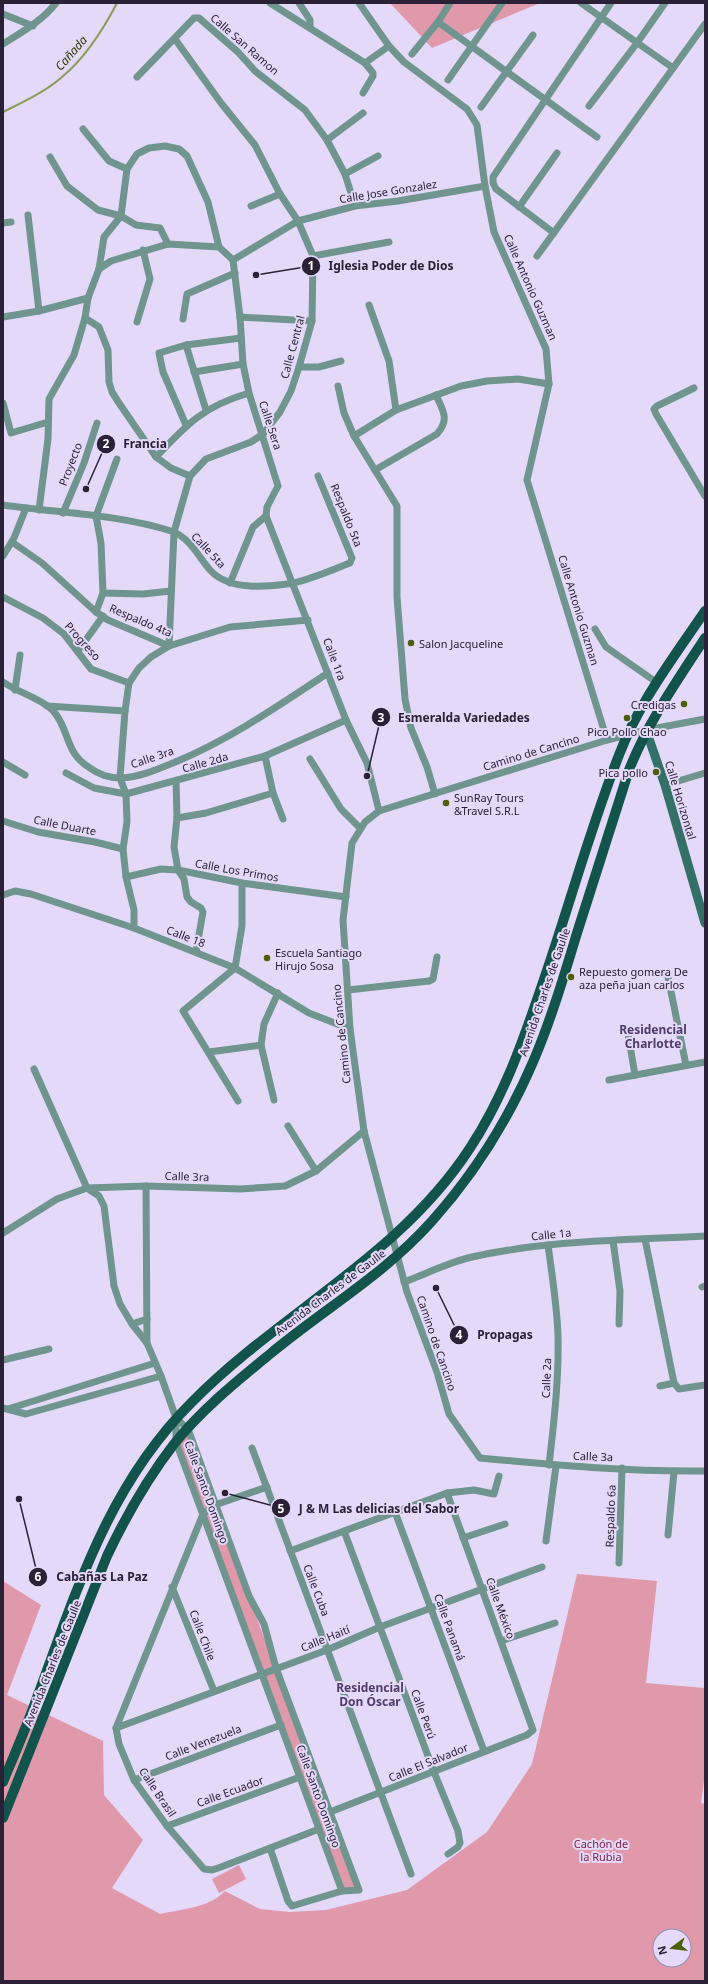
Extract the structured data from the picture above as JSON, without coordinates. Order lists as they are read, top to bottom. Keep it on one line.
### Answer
{"streets":{"main road":["Calle Horizontal","Avenida Charles de Gaulle"],"street":["Calle San Ramon","Calle Jose Gonzalez","Calle Antonio Guzman","Calle Central","Calle 5era","Proyecto","Respaldo 5ta","Calle 5ta","Respaldo 4ta","Progreso","Calle 1ra","Camino de Cancino","Calle 3ra","Calle 2da","Calle Duarte","Calle Los Primos","Calle 18","Calle 1a","Calle 2a","Calle 3a","Calle Santo Domingo","Respaldo 6a","Calle Cuba","Calle México","Calle Panamá","Calle Chile","Calle Haití","Calle Perú","Calle Venezuela","Calle El Salvador","Calle Ecuador","Calle Brasil"]},"crossings":[["Calle San Ramon","Calle Jose Gonzalez"],["Calle San Ramon","Calle Central"],["Calle Jose Gonzalez","Calle Antonio Guzman"],["Calle Jose Gonzalez","Calle Central"],["Calle Jose Gonzalez","Calle 5era"],["Calle Antonio Guzman","Camino de Cancino"],["Calle Central","Calle 5era"],["Calle Central","Calle 5ta"],["Calle Central","Respaldo 4ta"],["Calle 5era","Calle 5ta"],["Calle 5era","Calle 1ra"],["Proyecto","Calle 5ta"],["Respaldo 5ta","Calle 5ta"],["Calle 5ta","Calle 1ra"],["Respaldo 4ta","Calle 1ra"],["Calle 1ra","Camino de Cancino"],["Calle 1ra","Calle 3ra"],["Calle 1ra","Calle 2da"],["Camino de Cancino","Calle 3ra"],["Camino de Cancino","Calle Los Primos"],["Camino de Cancino","Calle 18"],["Camino de Cancino","Avenida Charles de Gaulle"],["Camino de Cancino","Calle 1a"],["Camino de Cancino","Calle 3a"],["Calle Horizontal","Avenida Charles de Gaulle"],["Avenida Charles de Gaulle","Calle Santo Domingo"],["Calle 1a","Calle 2a"],["Calle 2a","Calle 3a"],["Calle 3a","Respaldo 6a"],["Calle Santo Domingo","Calle Haití"],["Calle Santo Domingo","Calle Venezuela"],["Calle Santo Domingo","Calle El Salvador"],["Calle Santo Domingo","Calle Ecuador"],["Calle Santo Domingo","Calle Brasil"],["Calle Cuba","Calle Haití"],["Calle Cuba","Calle El Salvador"],["Calle México","Calle Haití"],["Calle México","Calle El Salvador"],["Calle Panamá","Calle Haití"],["Calle Panamá","Calle El Salvador"],["Calle Chile","Calle Haití"],["Calle Haití","Calle Perú"],["Calle Haití","Calle Brasil"],["Calle Perú","Calle El Salvador"],["Calle Venezuela","Calle Brasil"],["Calle Ecuador","Calle Brasil"]],"districts":["Residencial Charlotte","Residencial Don Óscar"],"water":["Cañada"],"parks":["Cachón de la Rubia"],"places":["Iglesia Poder de Dios","Francia","Salon Jacqueline","Credigas","Pico Pollo Chao","Pica pollo","Esmeralda Variedades","SunRay Tours &Travel S.R.L","Escuela Santiago Hirujo Sosa","Repuesto gomera De aza peña juan carlos","Propagas","J & M Las delicias del Sabor","Cabañas La Paz"],"north":"left"}
